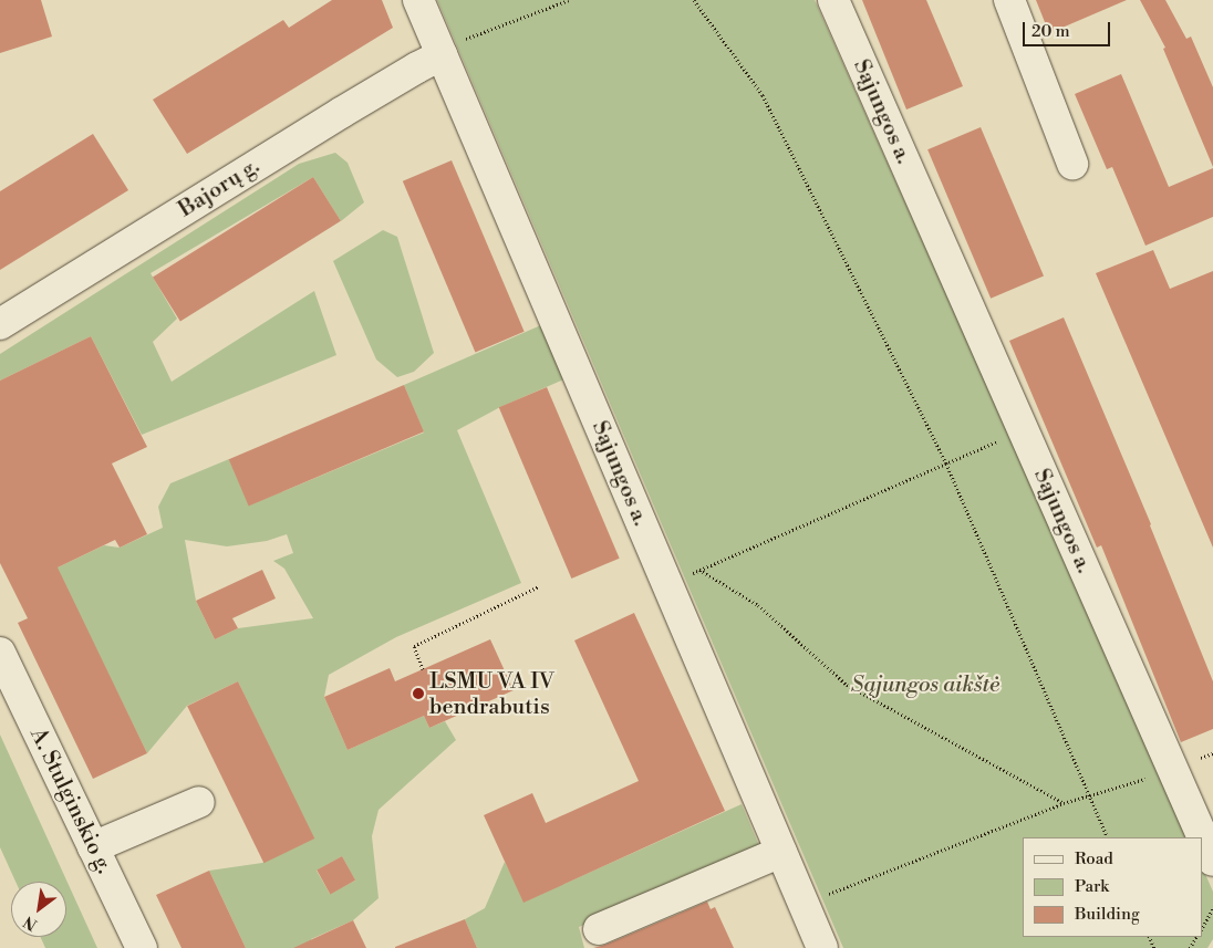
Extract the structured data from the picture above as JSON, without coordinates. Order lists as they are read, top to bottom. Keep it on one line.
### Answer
{"streets":{"street":["Sąjungos a.","Bajorų g.","A. Stulginskio g."]},"crossings":[["Sąjungos a.","Bajorų g."]],"parks":["Sąjungos aikštė"],"places":["LSMU VA IV bendrabutis"],"legend":["Road","Park","Building"],"scale_bar":"20 m","north":"bottom left"}
